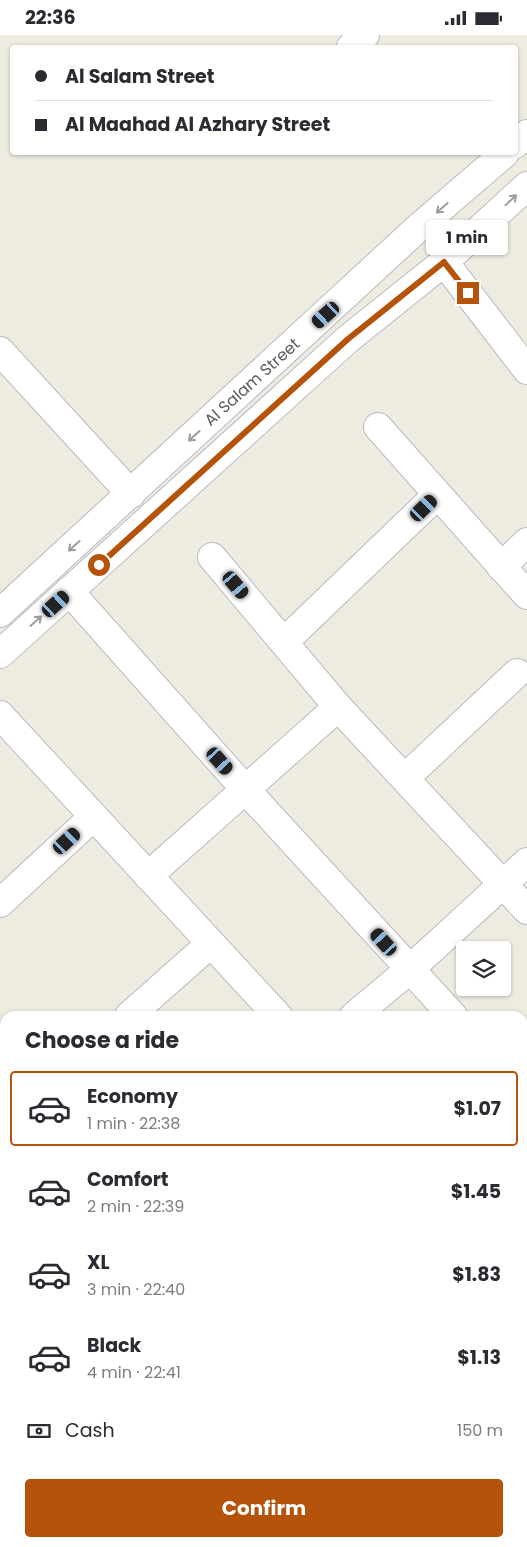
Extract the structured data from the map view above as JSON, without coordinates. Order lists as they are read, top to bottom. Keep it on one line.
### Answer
{"streets":{"street":["Al Salam Street"]},"page":{"status":"22:36","banner":["Al Salam Street","Al Maahad Al Azhary Street"],"bubble":"1 min","heading":"Choose a ride","list":[{"name":"Economy","note":"1 min · 22:38","value":"$1.07"},{"name":"Comfort","note":"2 min · 22:39","value":"$1.45"},{"name":"XL","note":"3 min · 22:40","value":"$1.83"},{"name":"Black","note":"4 min · 22:41","value":"$1.13"}],"pay":["Cash","150 m"],"buttons":"Confirm"}}
